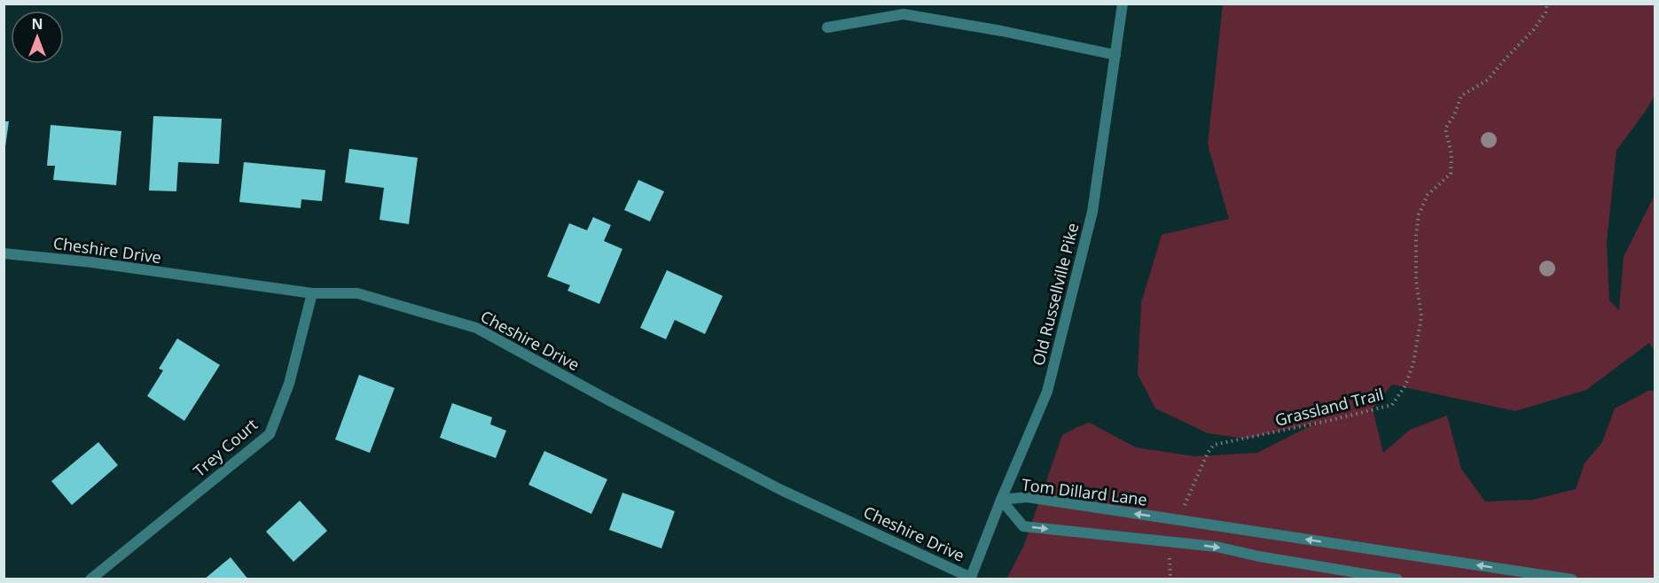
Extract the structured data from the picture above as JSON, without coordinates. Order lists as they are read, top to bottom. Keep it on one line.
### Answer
{"streets":{"street":["Cheshire Drive","Old Russellville Pike","Trey Court","Tom Dillard Lane"],"path":["Grassland Trail"]},"crossings":[["Cheshire Drive","Old Russellville Pike"],["Cheshire Drive","Trey Court"],["Old Russellville Pike","Tom Dillard Lane"],["Grassland Trail","Tom Dillard Lane"]],"north":"top"}
